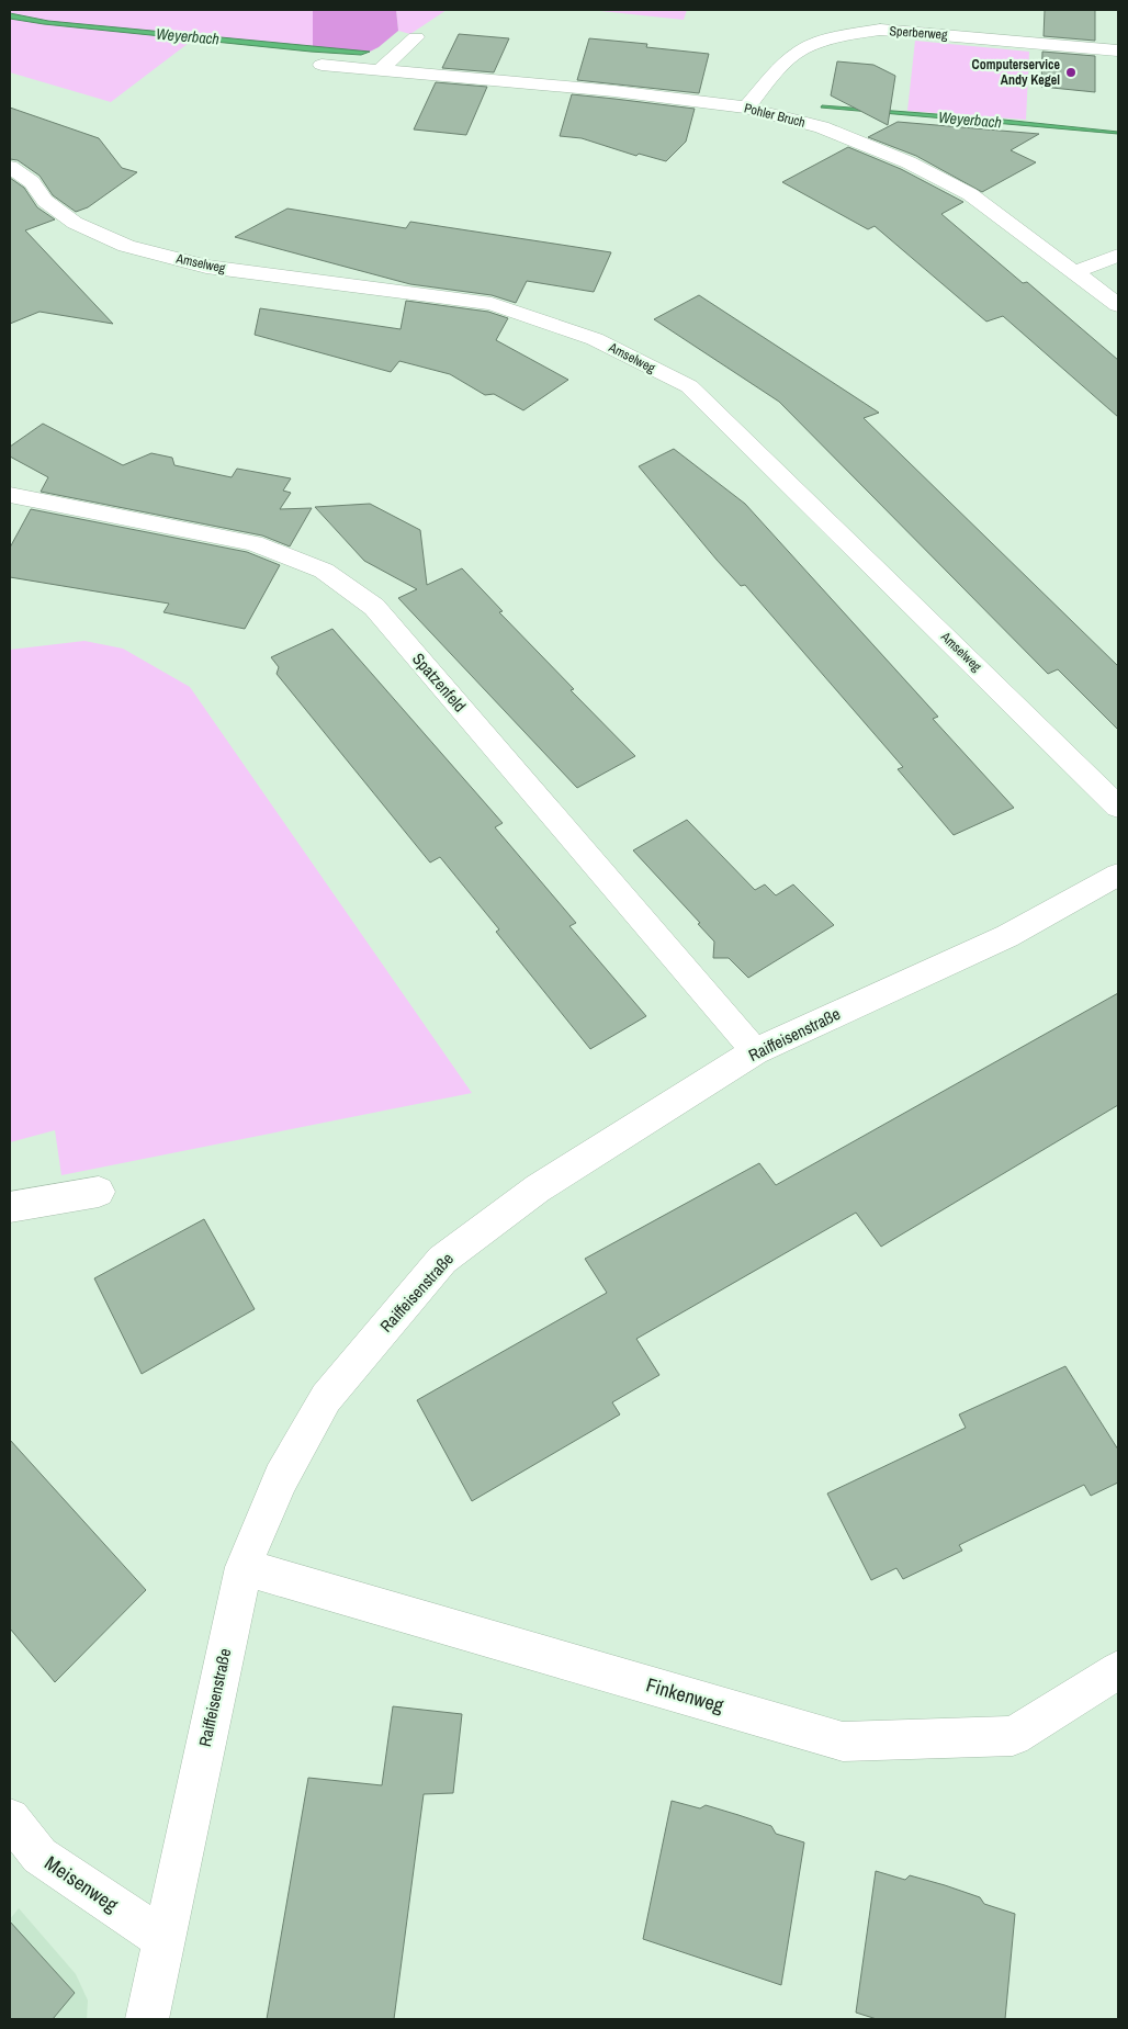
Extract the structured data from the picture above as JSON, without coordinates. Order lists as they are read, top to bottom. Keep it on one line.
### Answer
{"streets":{"street":["Sperberweg","Pohler Bruch","Amselweg","Spatzenfeld","Raiffeisenstraße","Finkenweg","Meisenweg"]},"crossings":[["Sperberweg","Pohler Bruch"],["Spatzenfeld","Raiffeisenstraße"],["Raiffeisenstraße","Finkenweg"],["Raiffeisenstraße","Meisenweg"]],"water":["Weyerbach"],"places":["Computerservice Andy Kegel"]}
